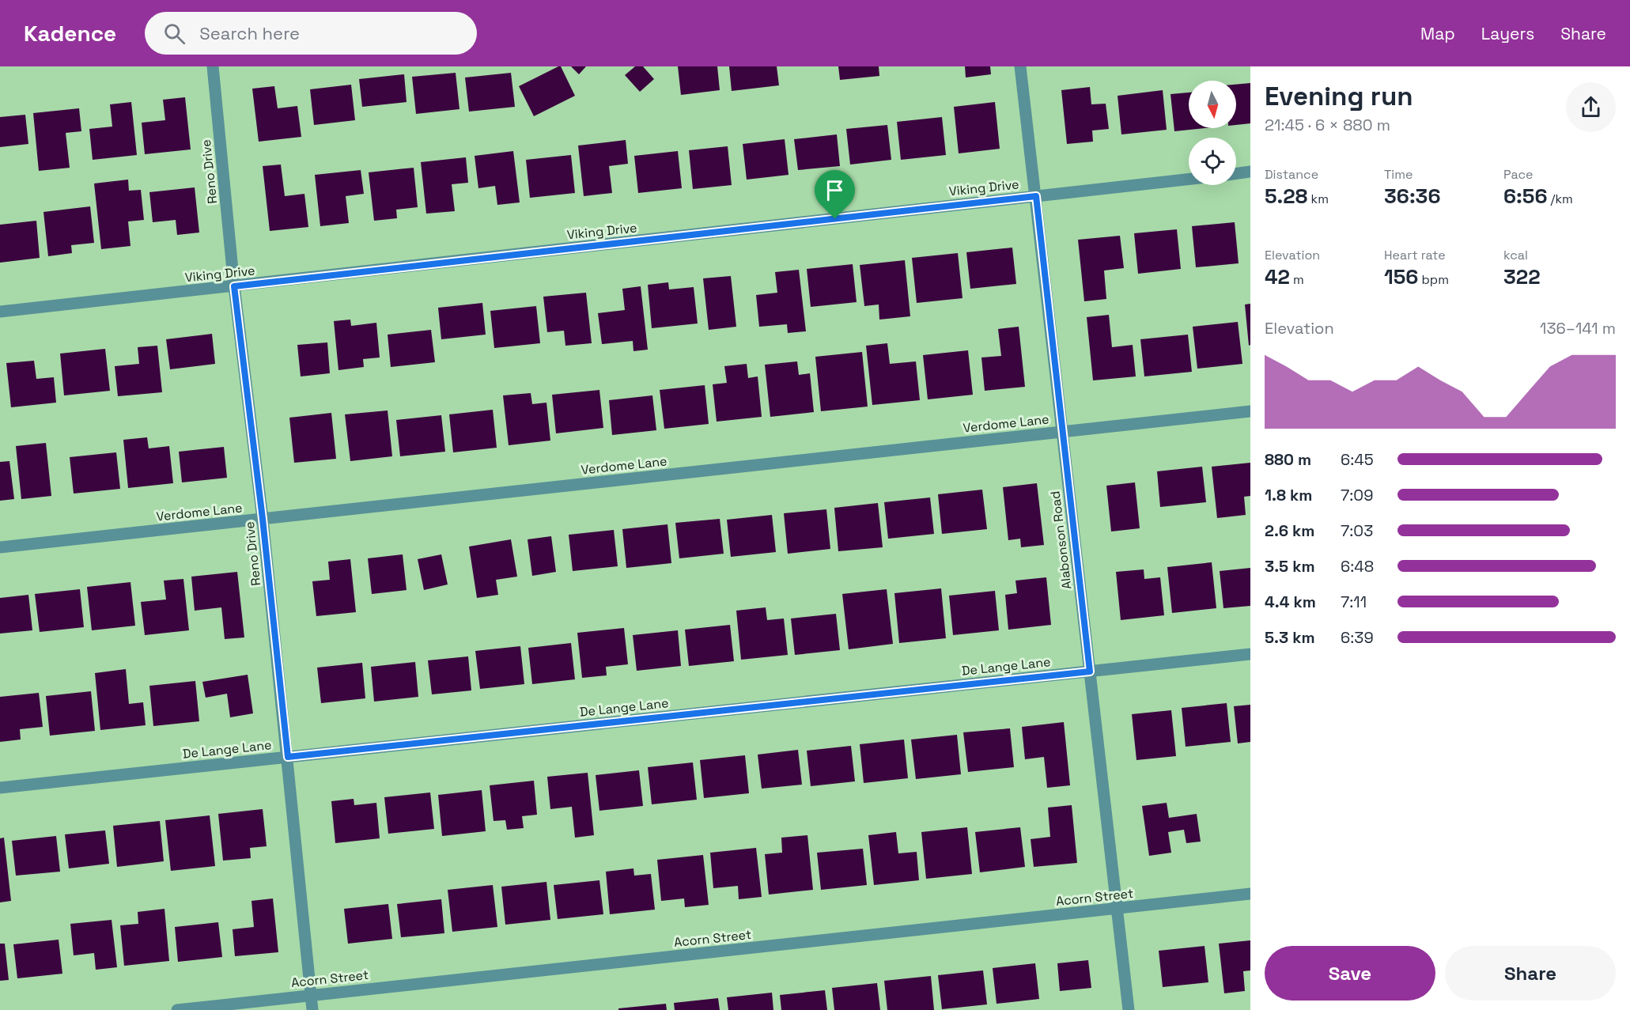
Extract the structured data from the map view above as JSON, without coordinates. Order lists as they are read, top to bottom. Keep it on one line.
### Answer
{"streets":{"street":["Reno Drive","Viking Drive","Verdome Lane","Alabonson Road","De Lange Lane","Acorn Street"]},"crossings":[["Reno Drive","Viking Drive"],["Reno Drive","Verdome Lane"],["Reno Drive","De Lange Lane"],["Reno Drive","Acorn Street"],["Viking Drive","Alabonson Road"],["Verdome Lane","Alabonson Road"],["Alabonson Road","De Lange Lane"],["Alabonson Road","Acorn Street"]],"north":"bottom","page":{"header":"Kadence","search":"Search here","nav":["Map","Layers","Share"],"heading":["Evening run","21:45 · 6 × 880 m"],"stats":[["Distance","5.28 km"],["Time","36:36"],["Pace","6:56 /km"],["Elevation","42 m"],["Heart rate","156 bpm"],["kcal","322"]],"chart":["Elevation","136–141 m"],"list":[{"name":"880 m","note":"6:45"},{"name":"1.8 km","note":"7:09"},{"name":"2.6 km","note":"7:03"},{"name":"3.5 km","note":"6:48"},{"name":"4.4 km","note":"7:11"},{"name":"5.3 km","note":"6:39"}],"buttons":["Save","Share"]}}
